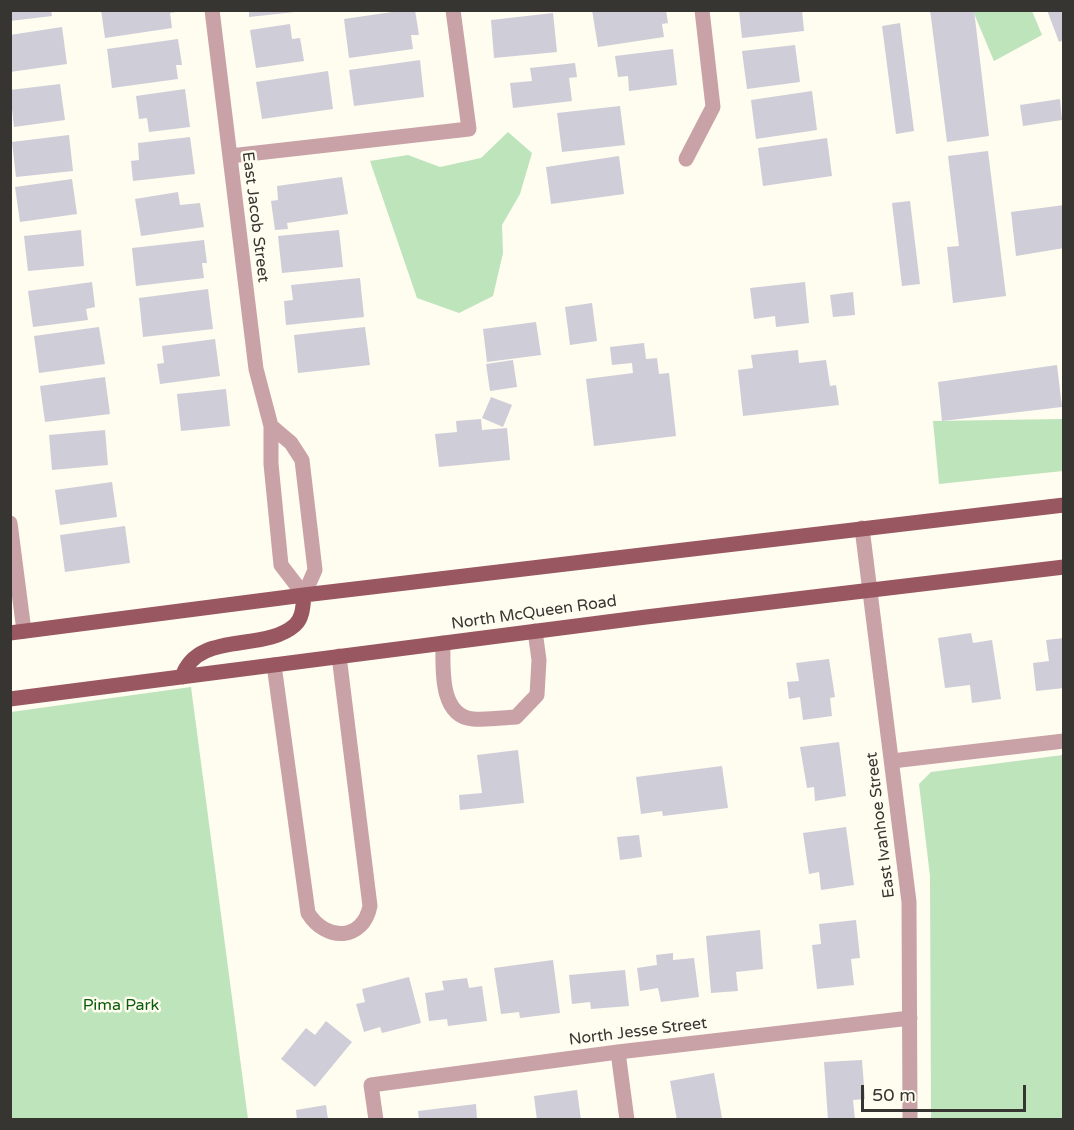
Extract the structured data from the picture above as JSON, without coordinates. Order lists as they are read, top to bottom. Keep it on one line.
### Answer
{"streets":{"main road":["North McQueen Road"],"street":["East Jacob Street","East Ivanhoe Street","North Jesse Street"]},"crossings":[["North McQueen Road","East Ivanhoe Street"],["East Ivanhoe Street","North Jesse Street"]],"parks":["Pima Park"],"scale_bar":"50 m"}
